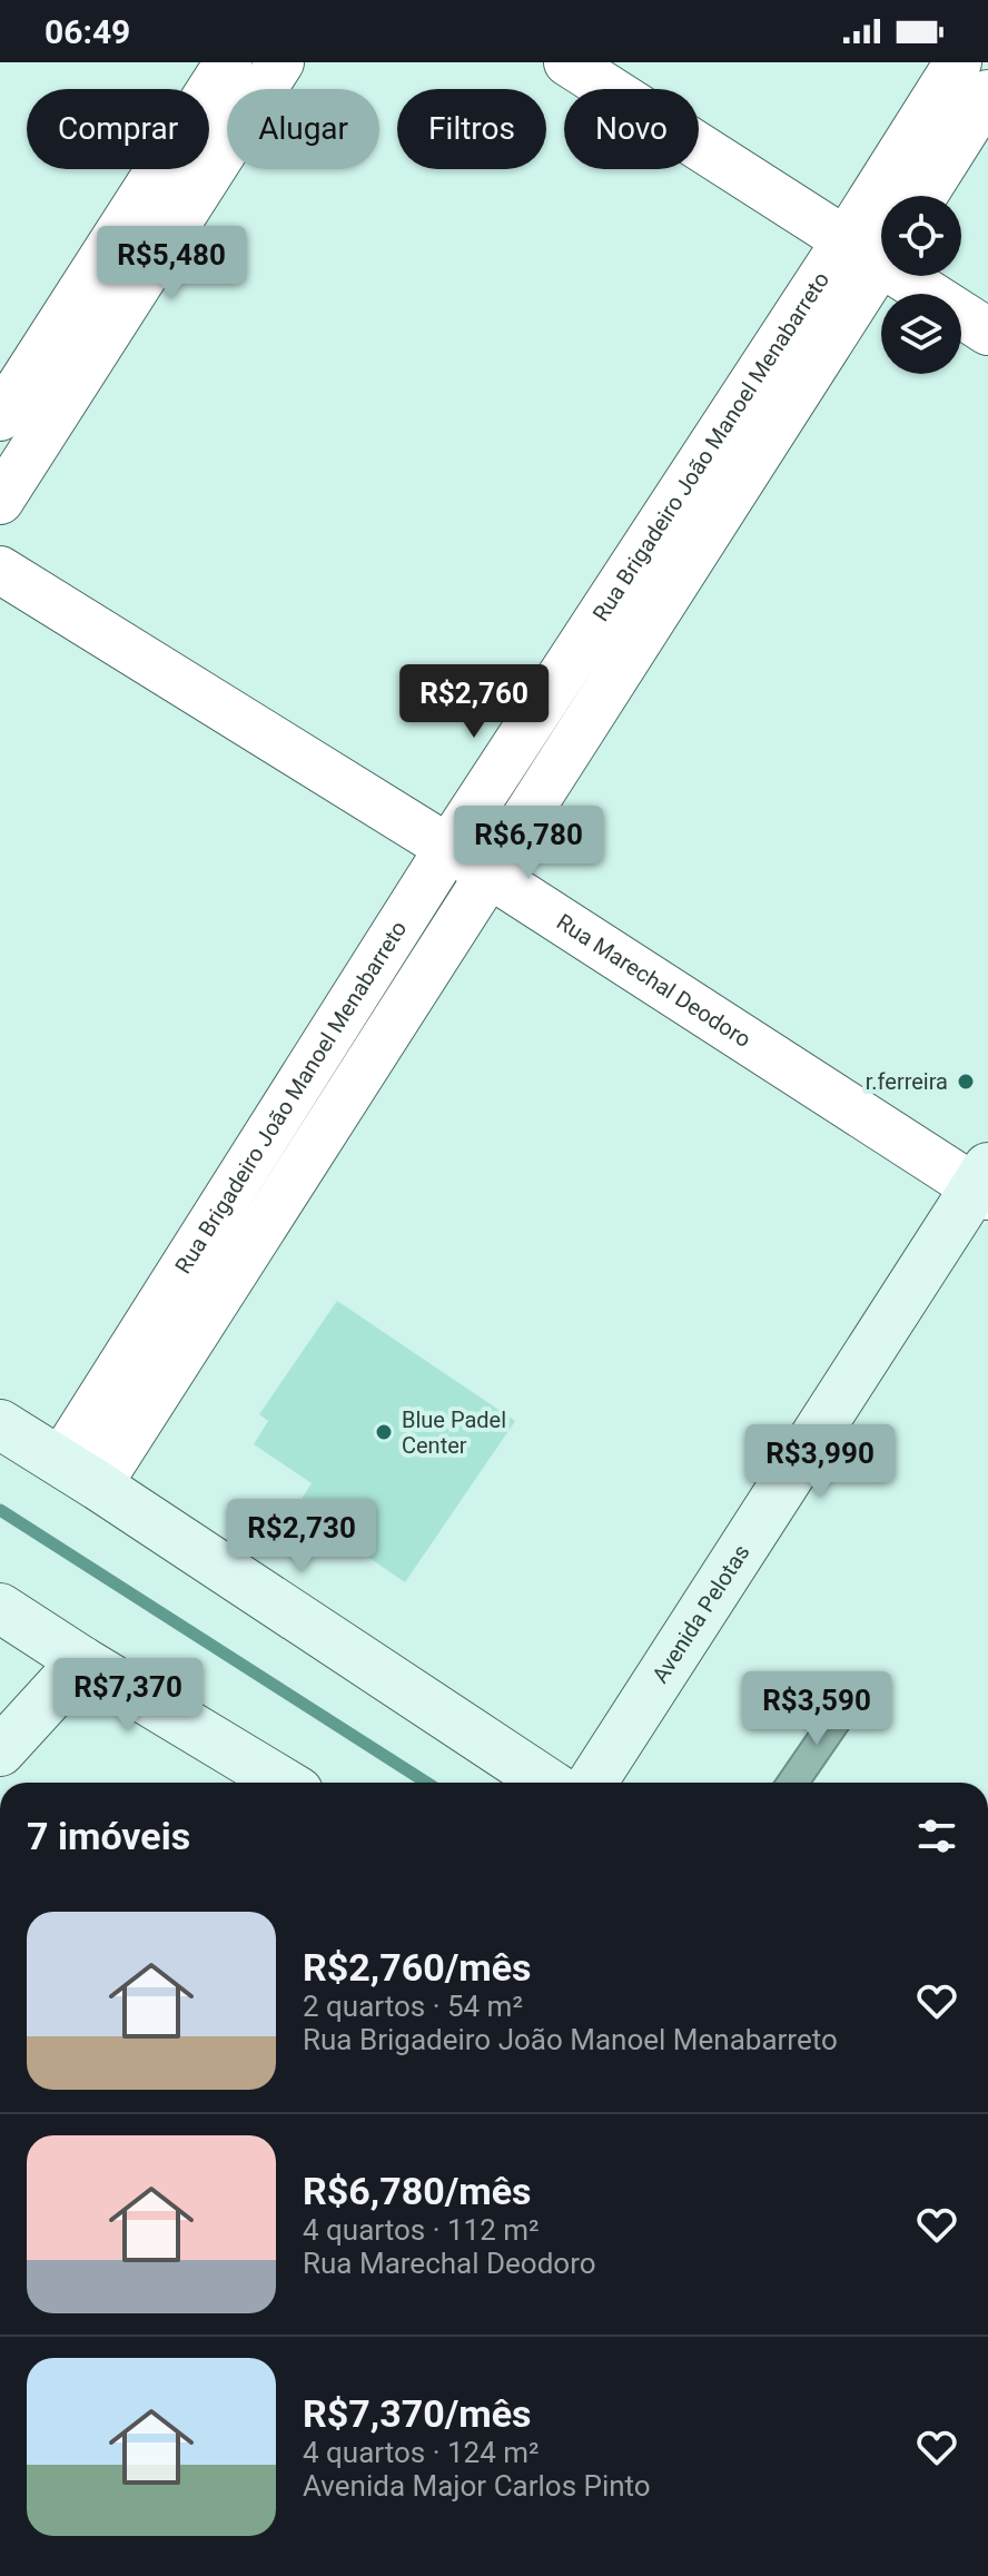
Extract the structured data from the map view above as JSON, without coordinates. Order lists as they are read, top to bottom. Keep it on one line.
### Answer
{"streets":{"street":["Rua Brigadeiro João Manoel Menabarreto","Rua Marechal Deodoro","Avenida Pelotas"]},"crossings":[["Rua Brigadeiro João Manoel Menabarreto","Rua Marechal Deodoro"],["Rua Marechal Deodoro","Avenida Pelotas"]],"places":["r.ferreira","Blue Padel Center"],"page":{"status":"06:49","chip":["Comprar","Alugar","Filtros","Novo"],"price":["R$5,480","R$2,760","R$6,780","R$3,990","R$2,730","R$7,370","R$3,590"],"heading":"7 imóveis","list":[{"name":"R$2,760/mês","note":"2 quartos · 54 m² · Rua Brigadeiro João Manoel Menabarreto"},{"name":"R$6,780/mês","note":"4 quartos · 112 m² · Rua Marechal Deodoro"},{"name":"R$7,370/mês","note":"4 quartos · 124 m² · Avenida Major Carlos Pinto"}]}}
